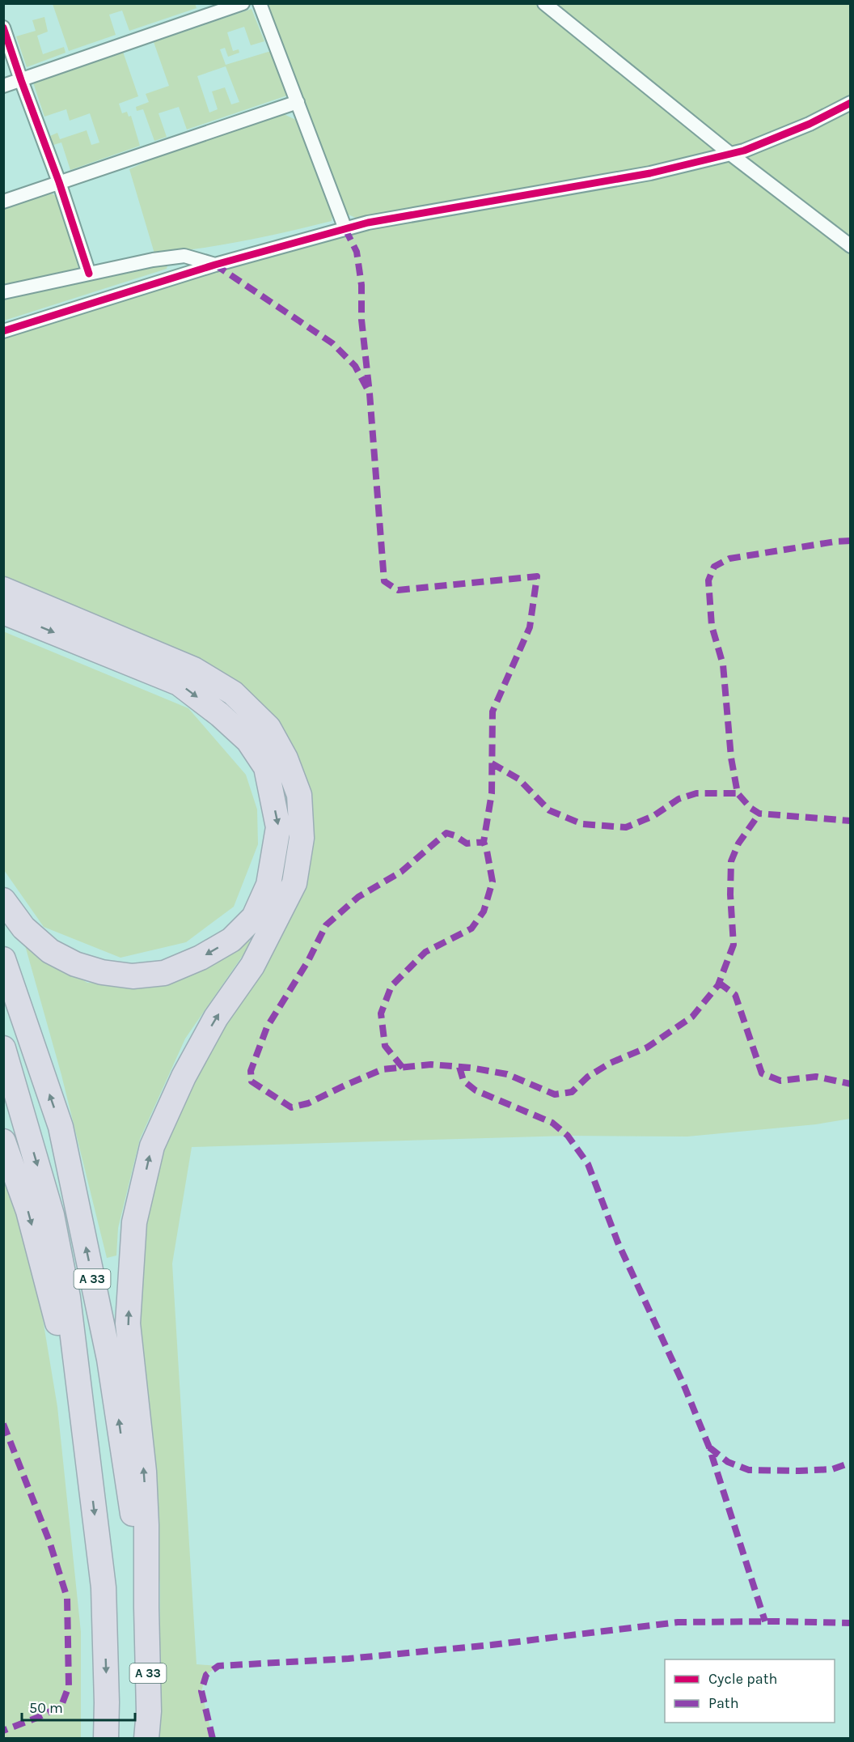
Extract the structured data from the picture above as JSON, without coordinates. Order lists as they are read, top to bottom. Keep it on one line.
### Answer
{"streets":{"highway":["A 33"]},"legend":["Cycle path","Path"],"scale_bar":"50 m"}
